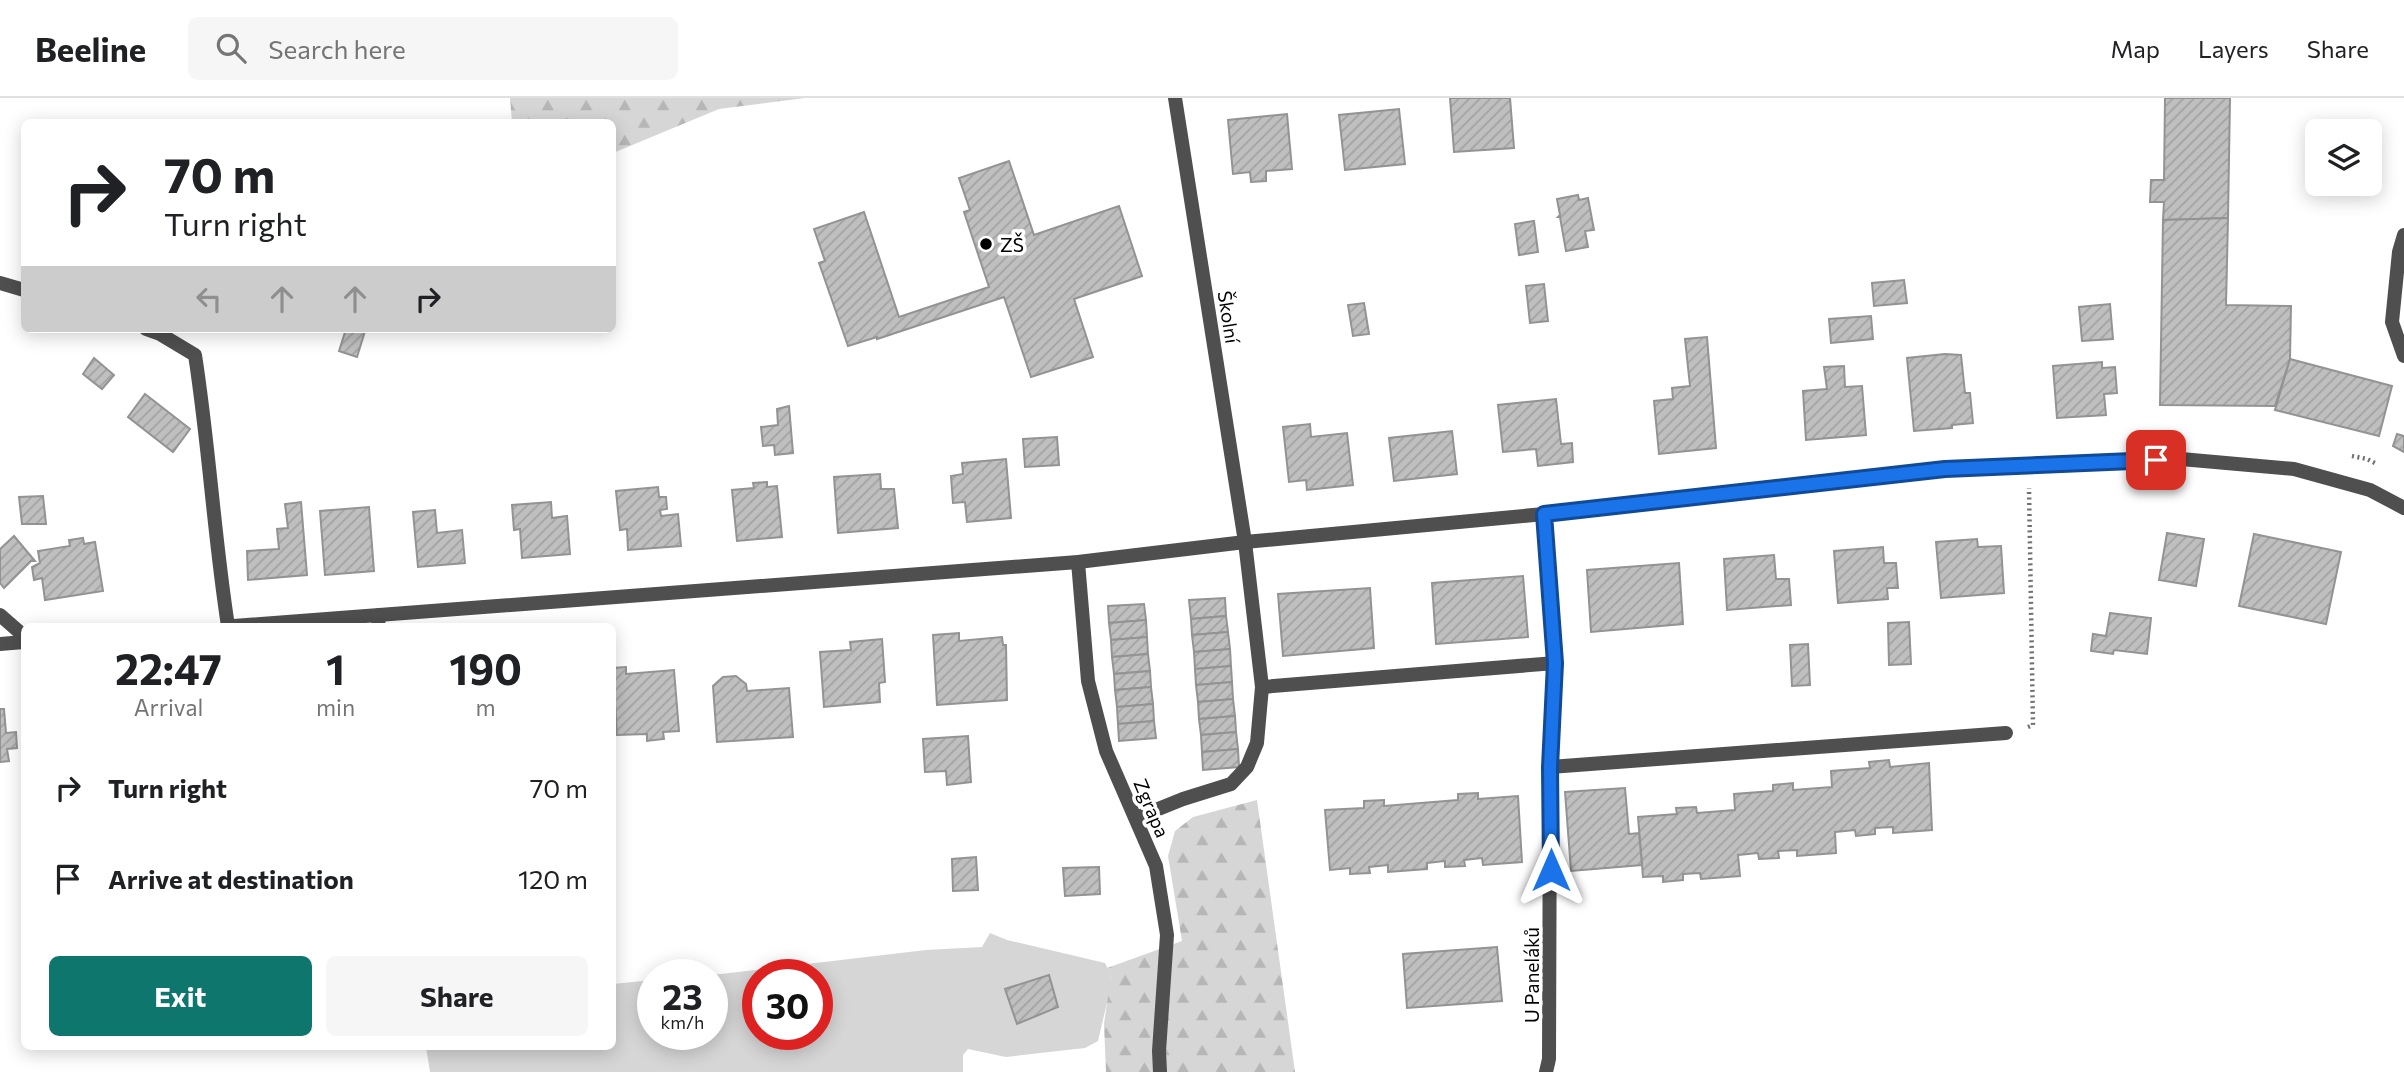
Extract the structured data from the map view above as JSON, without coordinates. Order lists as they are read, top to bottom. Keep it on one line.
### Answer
{"streets":{"street":["Školní","Zgrapa","U Paneláků"]},"crossings":[["Školní","Zgrapa"]],"places":["ZŠ"],"page":{"header":"Beeline","search":"Search here","nav":["Map","Layers","Share"],"turn":["70 m","Turn right"],"eta":["22:47","Arrival","1","min","190","m"],"list":[{"name":"Turn right","value":"70 m"},{"name":"Arrive at destination","value":"120 m"}],"buttons":["Exit","Share"],"speed":"23 km/h","limit":"30"}}
